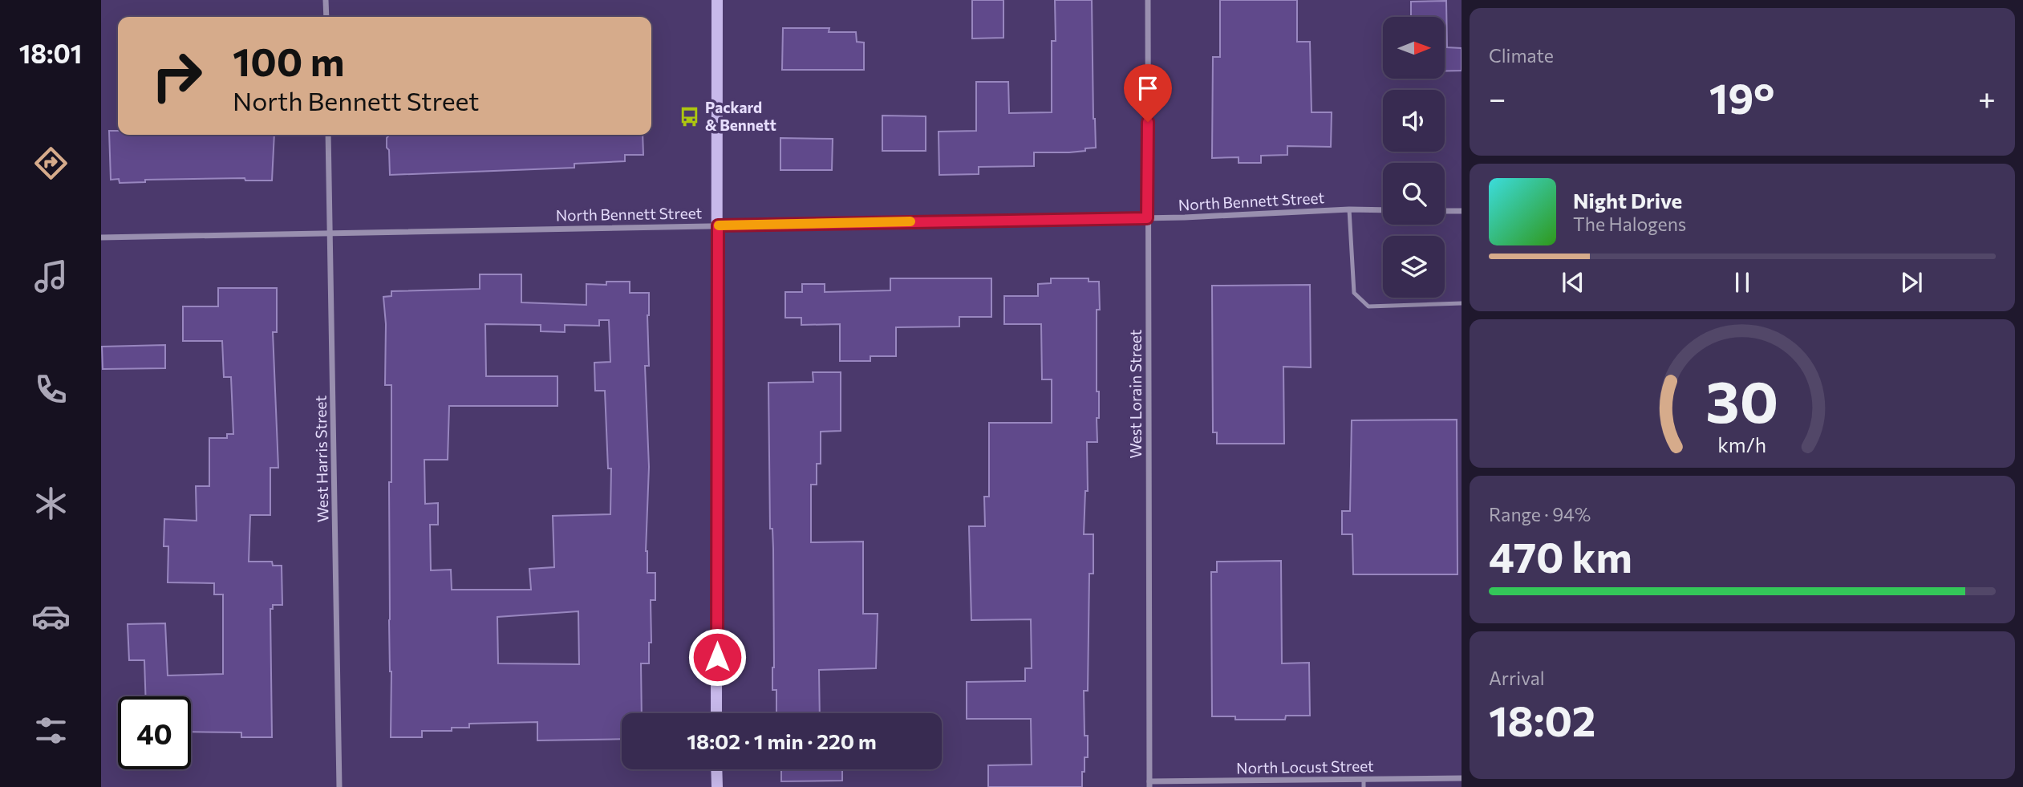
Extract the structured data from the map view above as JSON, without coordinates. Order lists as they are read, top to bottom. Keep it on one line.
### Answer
{"streets":{"street":["North Bennett Street","West Lorain Street","West Harris Street","North Locust Street"]},"crossings":[["North Bennett Street","West Lorain Street"],["North Bennett Street","West Harris Street"],["West Lorain Street","North Locust Street"]],"places":{"bus stop":["Packard & Bennett"]},"north":"right","page":{"tabs":"18:01","tile":["Climate",["Range · 94%","470 km"],["Arrival","18:02"]],"turn":["100 m","North Bennett Street"],"heat":["−","19°","+"],"song":["Night Drive","The Halogens"],"limit":"40","trip":"18:02 · 1 min · 220 m","gauge":["30","km/h"]}}
